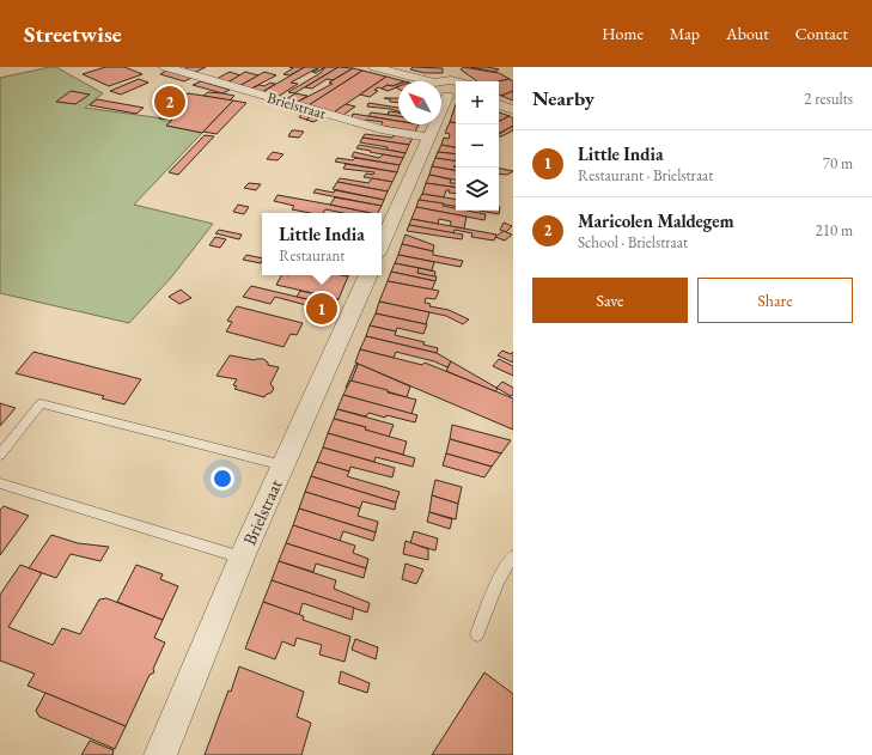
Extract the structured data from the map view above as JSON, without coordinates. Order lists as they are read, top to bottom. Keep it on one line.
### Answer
{"streets":{"street":["Brielstraat"]},"north":"top left","page":{"header":"Streetwise","nav":["Home","Map","About","Contact"],"heading":["Nearby","2 results"],"map_buttons":["+","−"],"pins":["2","1"],"list":[{"mark":"1","name":"Little India","note":"Restaurant · Brielstraat","value":"70 m"},{"mark":"2","name":"Maricolen Maldegem","note":"School · Brielstraat","value":"210 m"}],"popup":["Little India","Restaurant"],"buttons":["Save","Share"]}}
